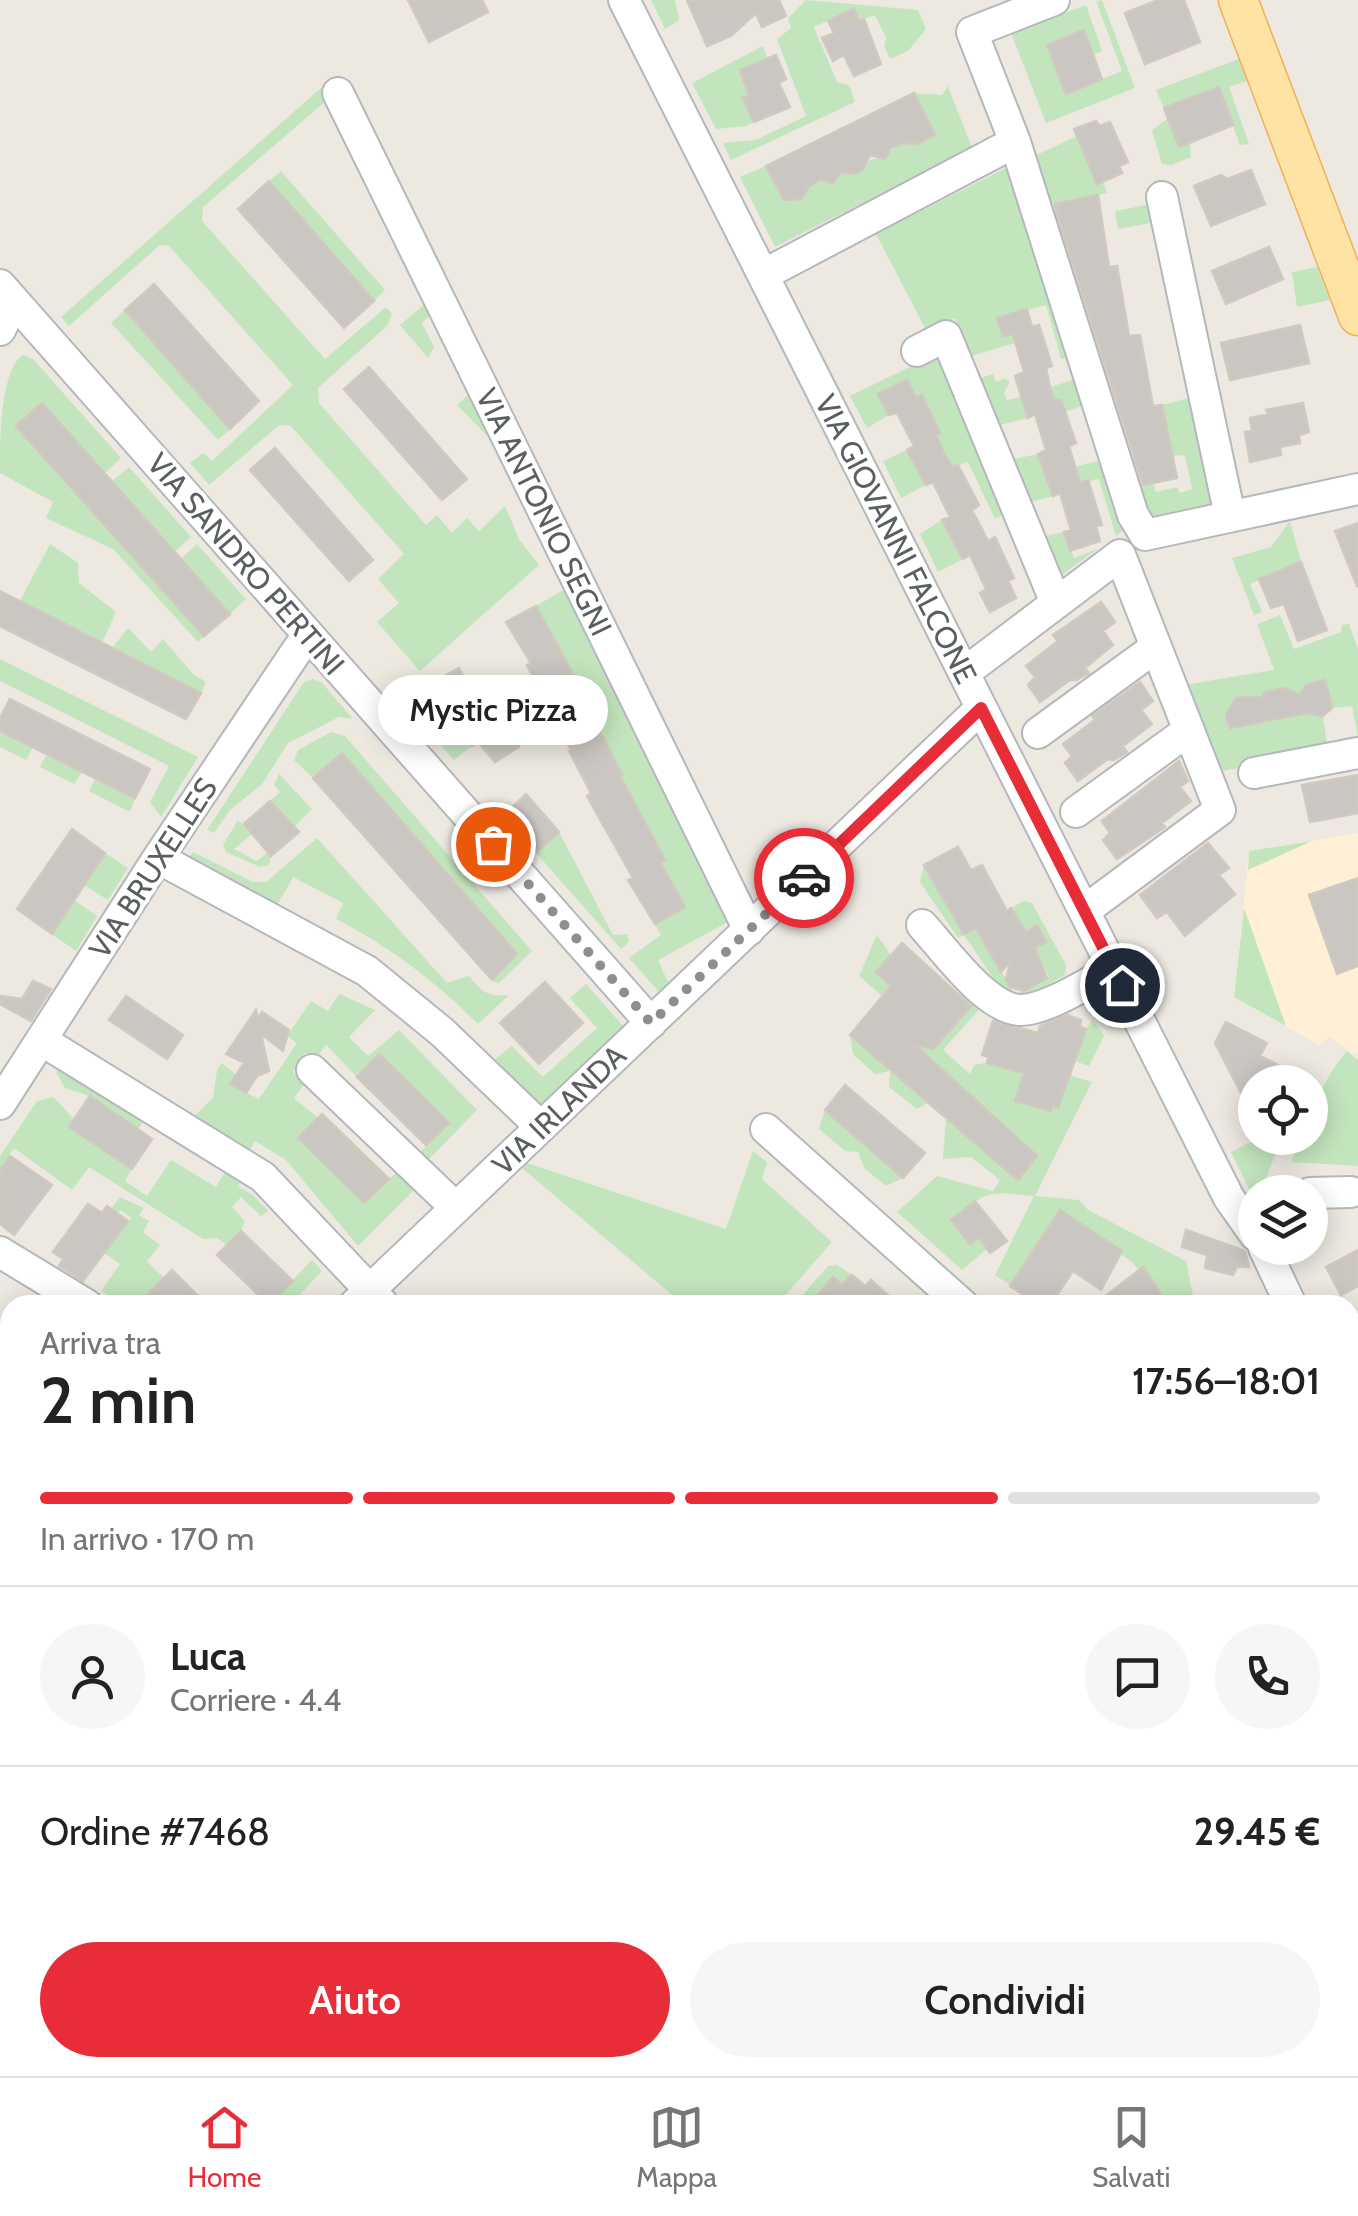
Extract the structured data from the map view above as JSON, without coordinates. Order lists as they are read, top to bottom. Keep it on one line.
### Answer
{"streets":{"street":["VIA ANTONIO SEGNI","VIA GIOVANNI FALCONE","VIA SANDRO PERTINI","VIA BRUXELLES","VIA IRLANDA"]},"crossings":[["VIA ANTONIO SEGNI","VIA IRLANDA"],["VIA GIOVANNI FALCONE","VIA IRLANDA"],["VIA SANDRO PERTINI","VIA BRUXELLES"],["VIA SANDRO PERTINI","VIA IRLANDA"]],"places":["Mystic Pizza"],"page":{"bubble":"Mystic Pizza","heading":["2 min","Arriva tra","17:56–18:01"],"panel":["Luca","Corriere · 4.4","Ordine #7468","29.45 €"],"bar":"In arrivo · 170 m","buttons":["Aiuto","Condividi"],"tabs":["Home","Mappa","Salvati"]}}
